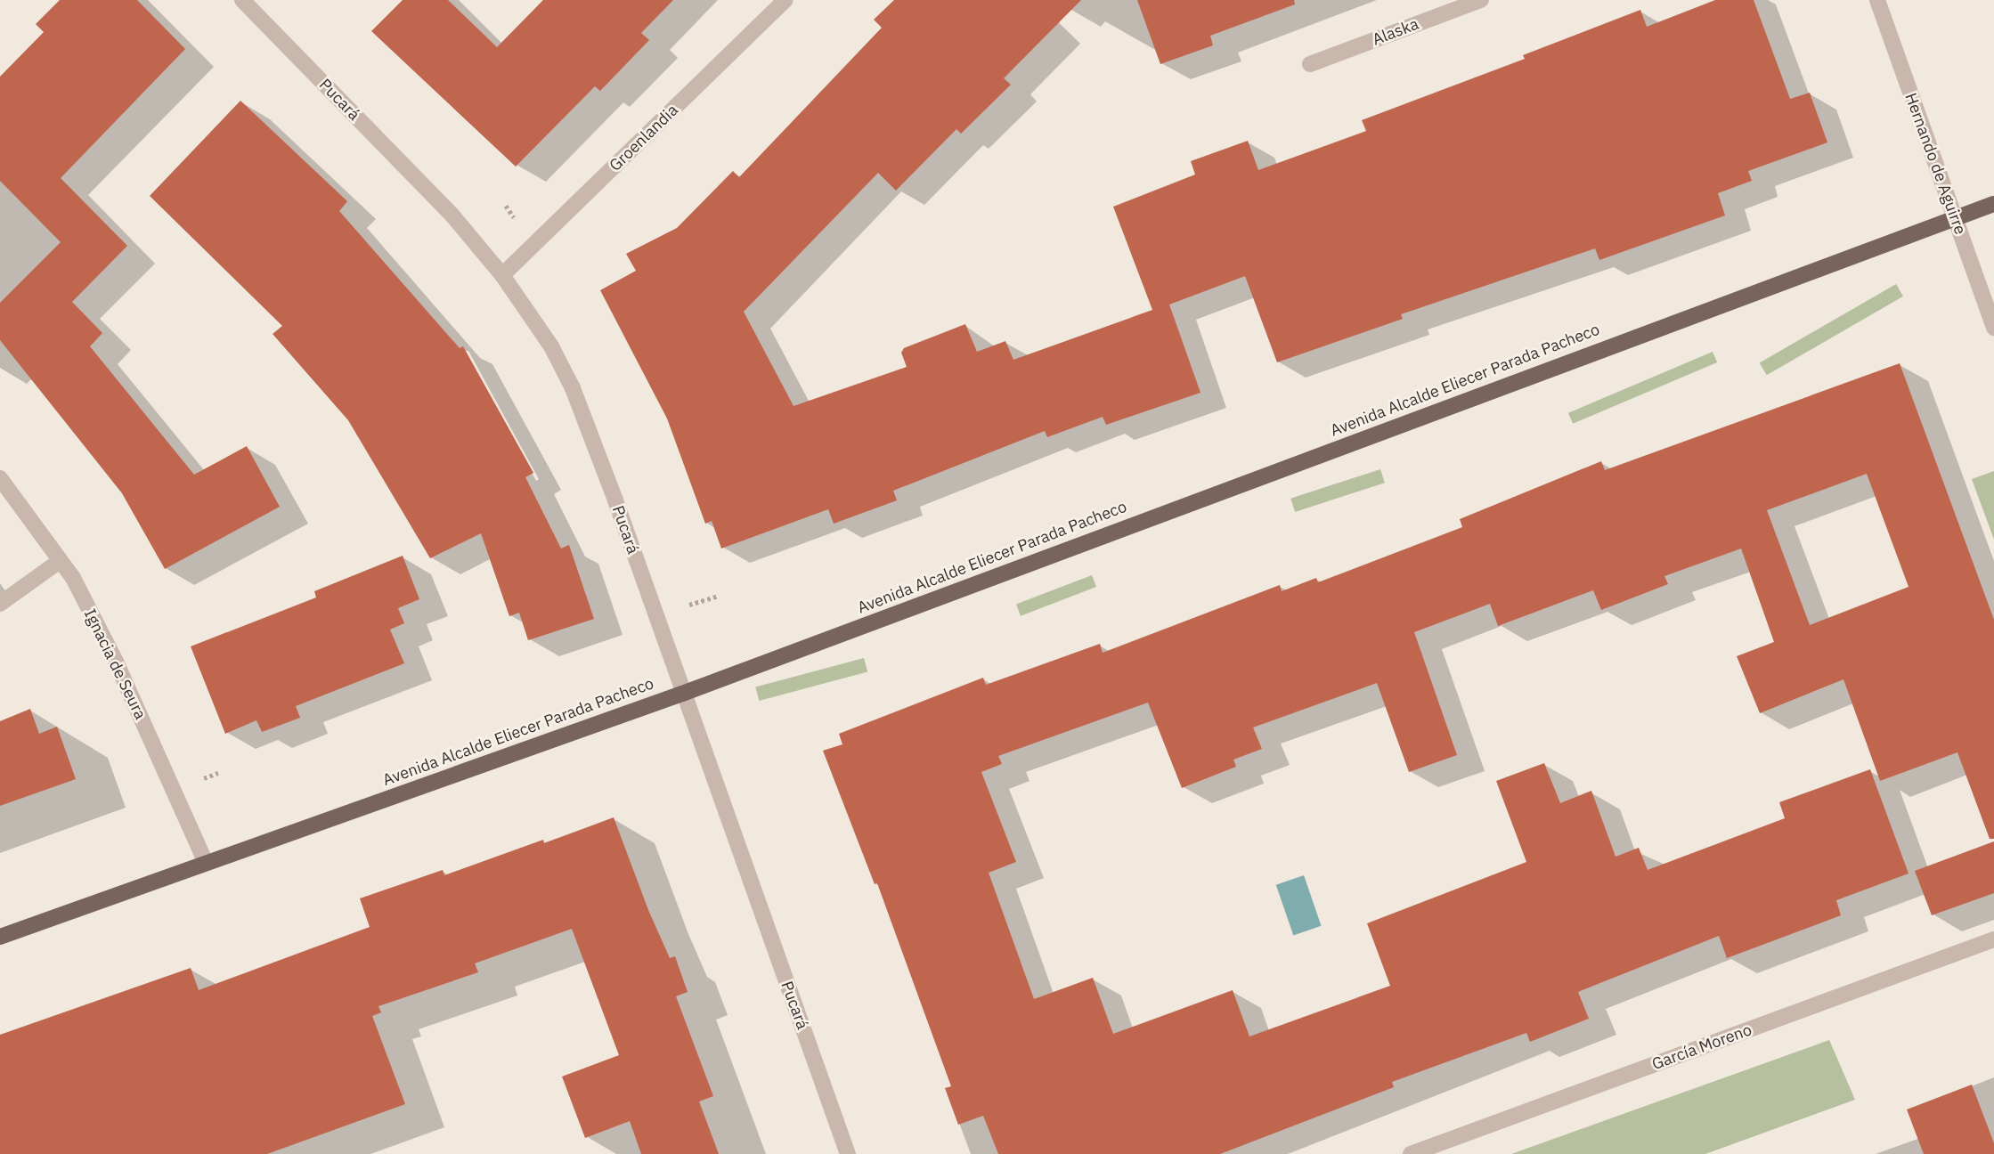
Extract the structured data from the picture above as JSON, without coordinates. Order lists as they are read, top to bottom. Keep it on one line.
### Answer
{"streets":{"main road":["Avenida Alcalde Eliecer Parada Pacheco"],"street":["Alaska","Pucará","Groenlandia","Hernando de Aguirre","Ignacia de Seura","García Moreno"]},"crossings":[["Pucará","Groenlandia"],["Pucará","Avenida Alcalde Eliecer Parada Pacheco"],["Hernando de Aguirre","Avenida Alcalde Eliecer Parada Pacheco"],["Avenida Alcalde Eliecer Parada Pacheco","Ignacia de Seura"]]}
